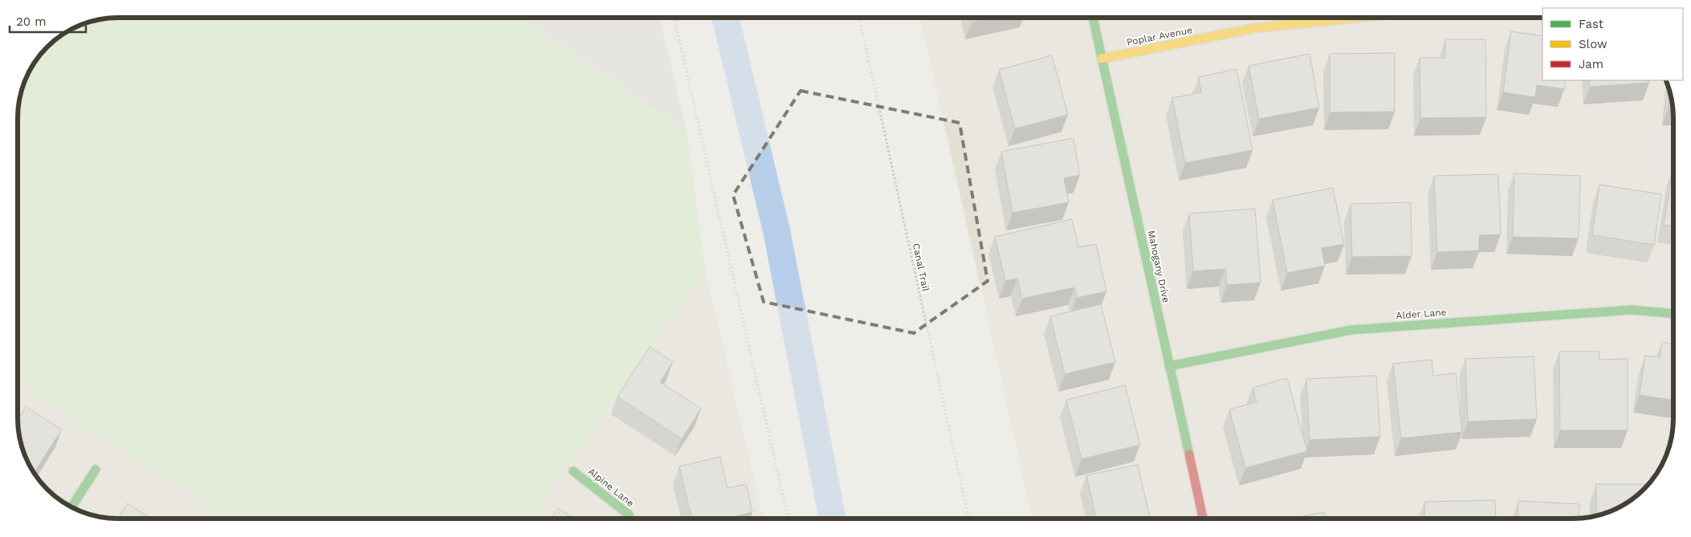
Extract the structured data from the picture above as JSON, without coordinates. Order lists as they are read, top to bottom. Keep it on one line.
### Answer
{"streets":{"street":["Poplar Avenue","Mahogany Drive","Alder Lane","Alpine Lane"],"path":["Canal Trail"]},"crossings":[["Poplar Avenue","Mahogany Drive"],["Mahogany Drive","Alder Lane"]],"legend":["Fast","Slow","Jam"],"scale_bar":"20 m"}
